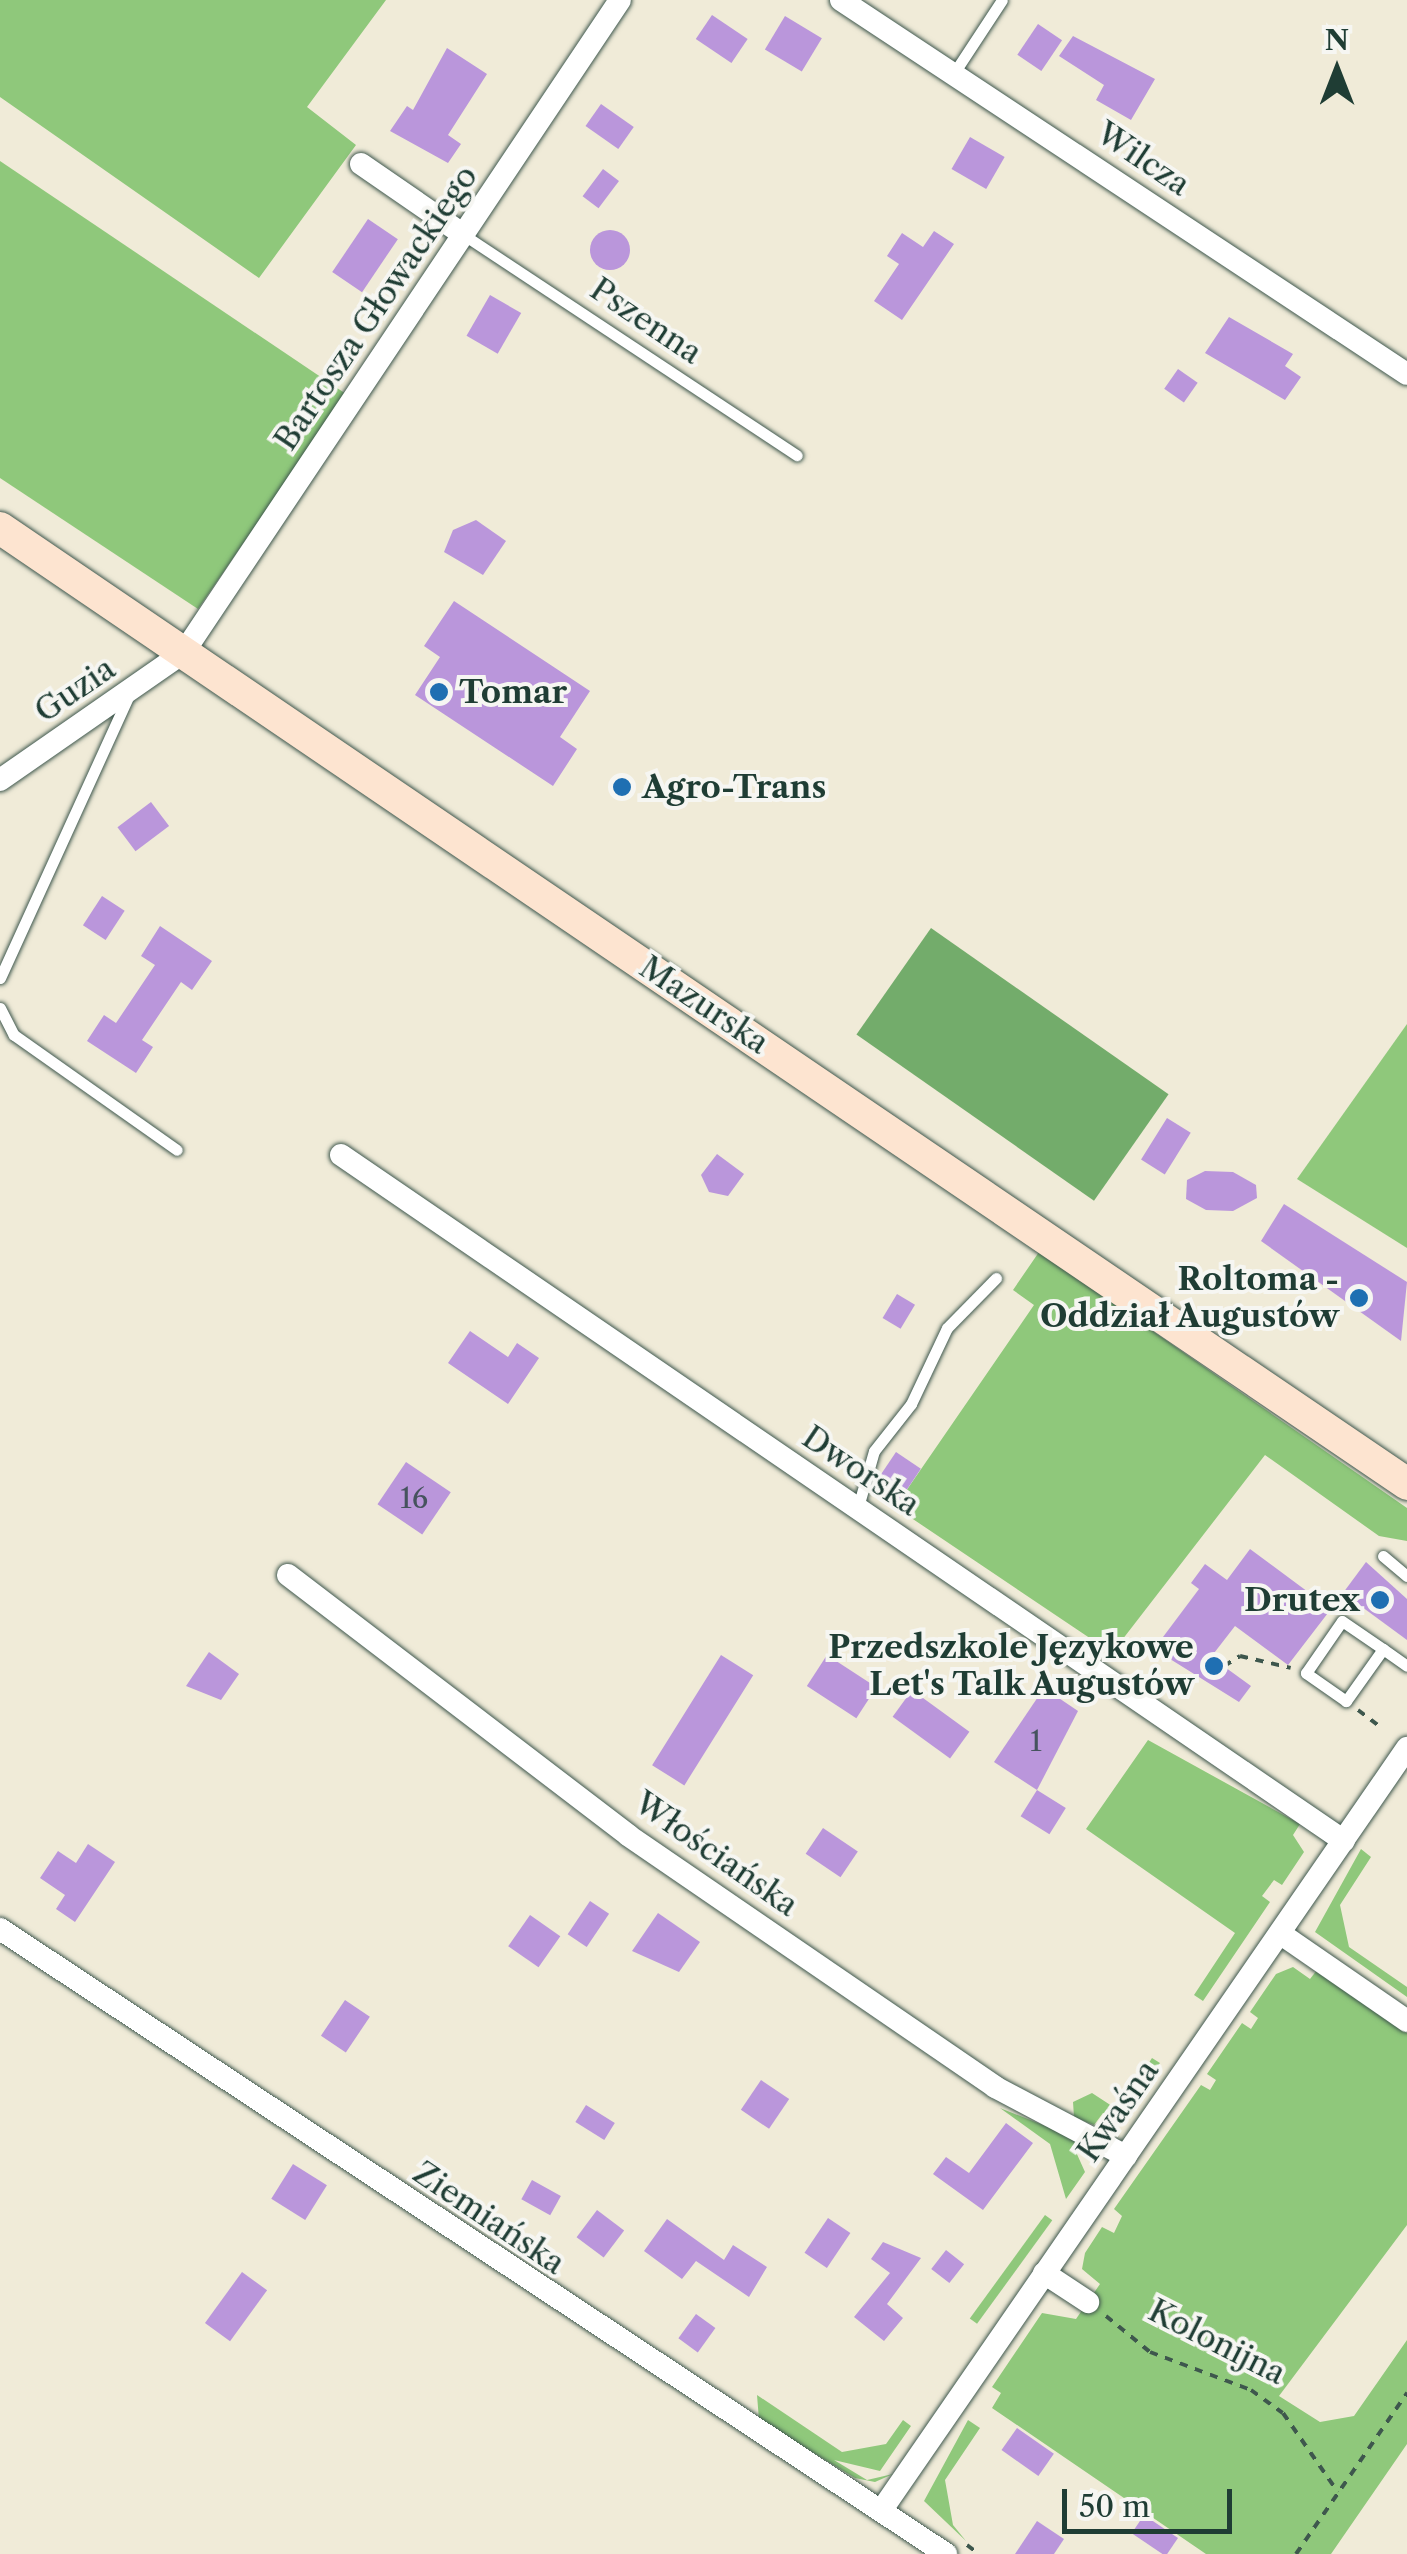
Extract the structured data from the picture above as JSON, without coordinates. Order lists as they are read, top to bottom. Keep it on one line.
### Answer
{"streets":{"main road":["Mazurska"],"street":["Wilcza","Bartosza Głowackiego","Guzia","Dworska","Włościańska","Kwaśna","Ziemiańska"],"lane":["Pszenna"],"path":["Kolonijna"]},"crossings":[["Bartosza Głowackiego","Pszenna"],["Bartosza Głowackiego","Guzia"],["Bartosza Głowackiego","Mazurska"],["Guzia","Mazurska"],["Dworska","Kwaśna"],["Włościańska","Kwaśna"],["Kwaśna","Ziemiańska"]],"places":["Tomar","Agro-Trans","Roltoma - Oddział Augustów","Drutex","Przedszkole Językowe Let's Talk Augustów"],"house_numbers":["16","1"],"scale_bar":"50 m","north":"top"}
